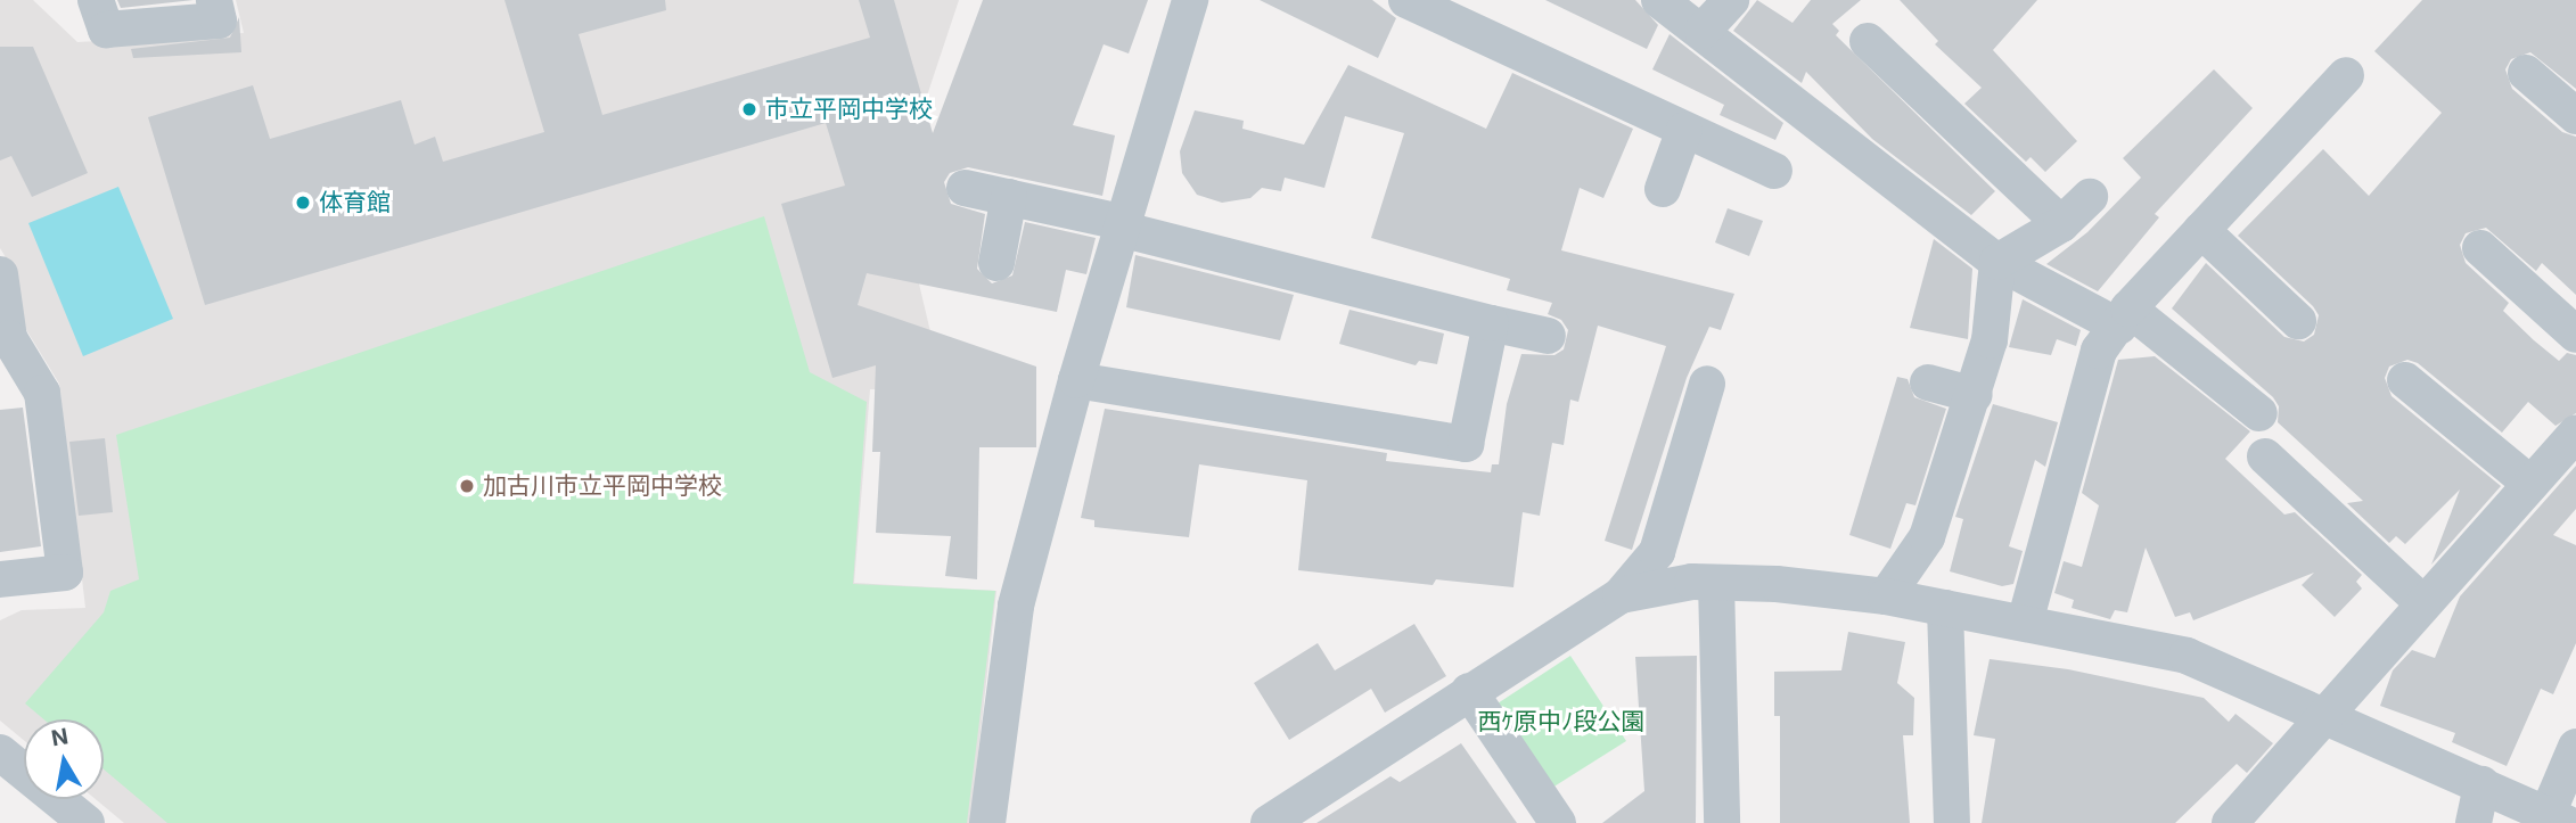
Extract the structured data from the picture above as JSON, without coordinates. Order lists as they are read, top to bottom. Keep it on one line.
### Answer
{"parks":["西ｹ原中ﾉ段公園"],"places":["市立平岡中学校","体育館","加古川市立平岡中学校"],"north":"top"}
